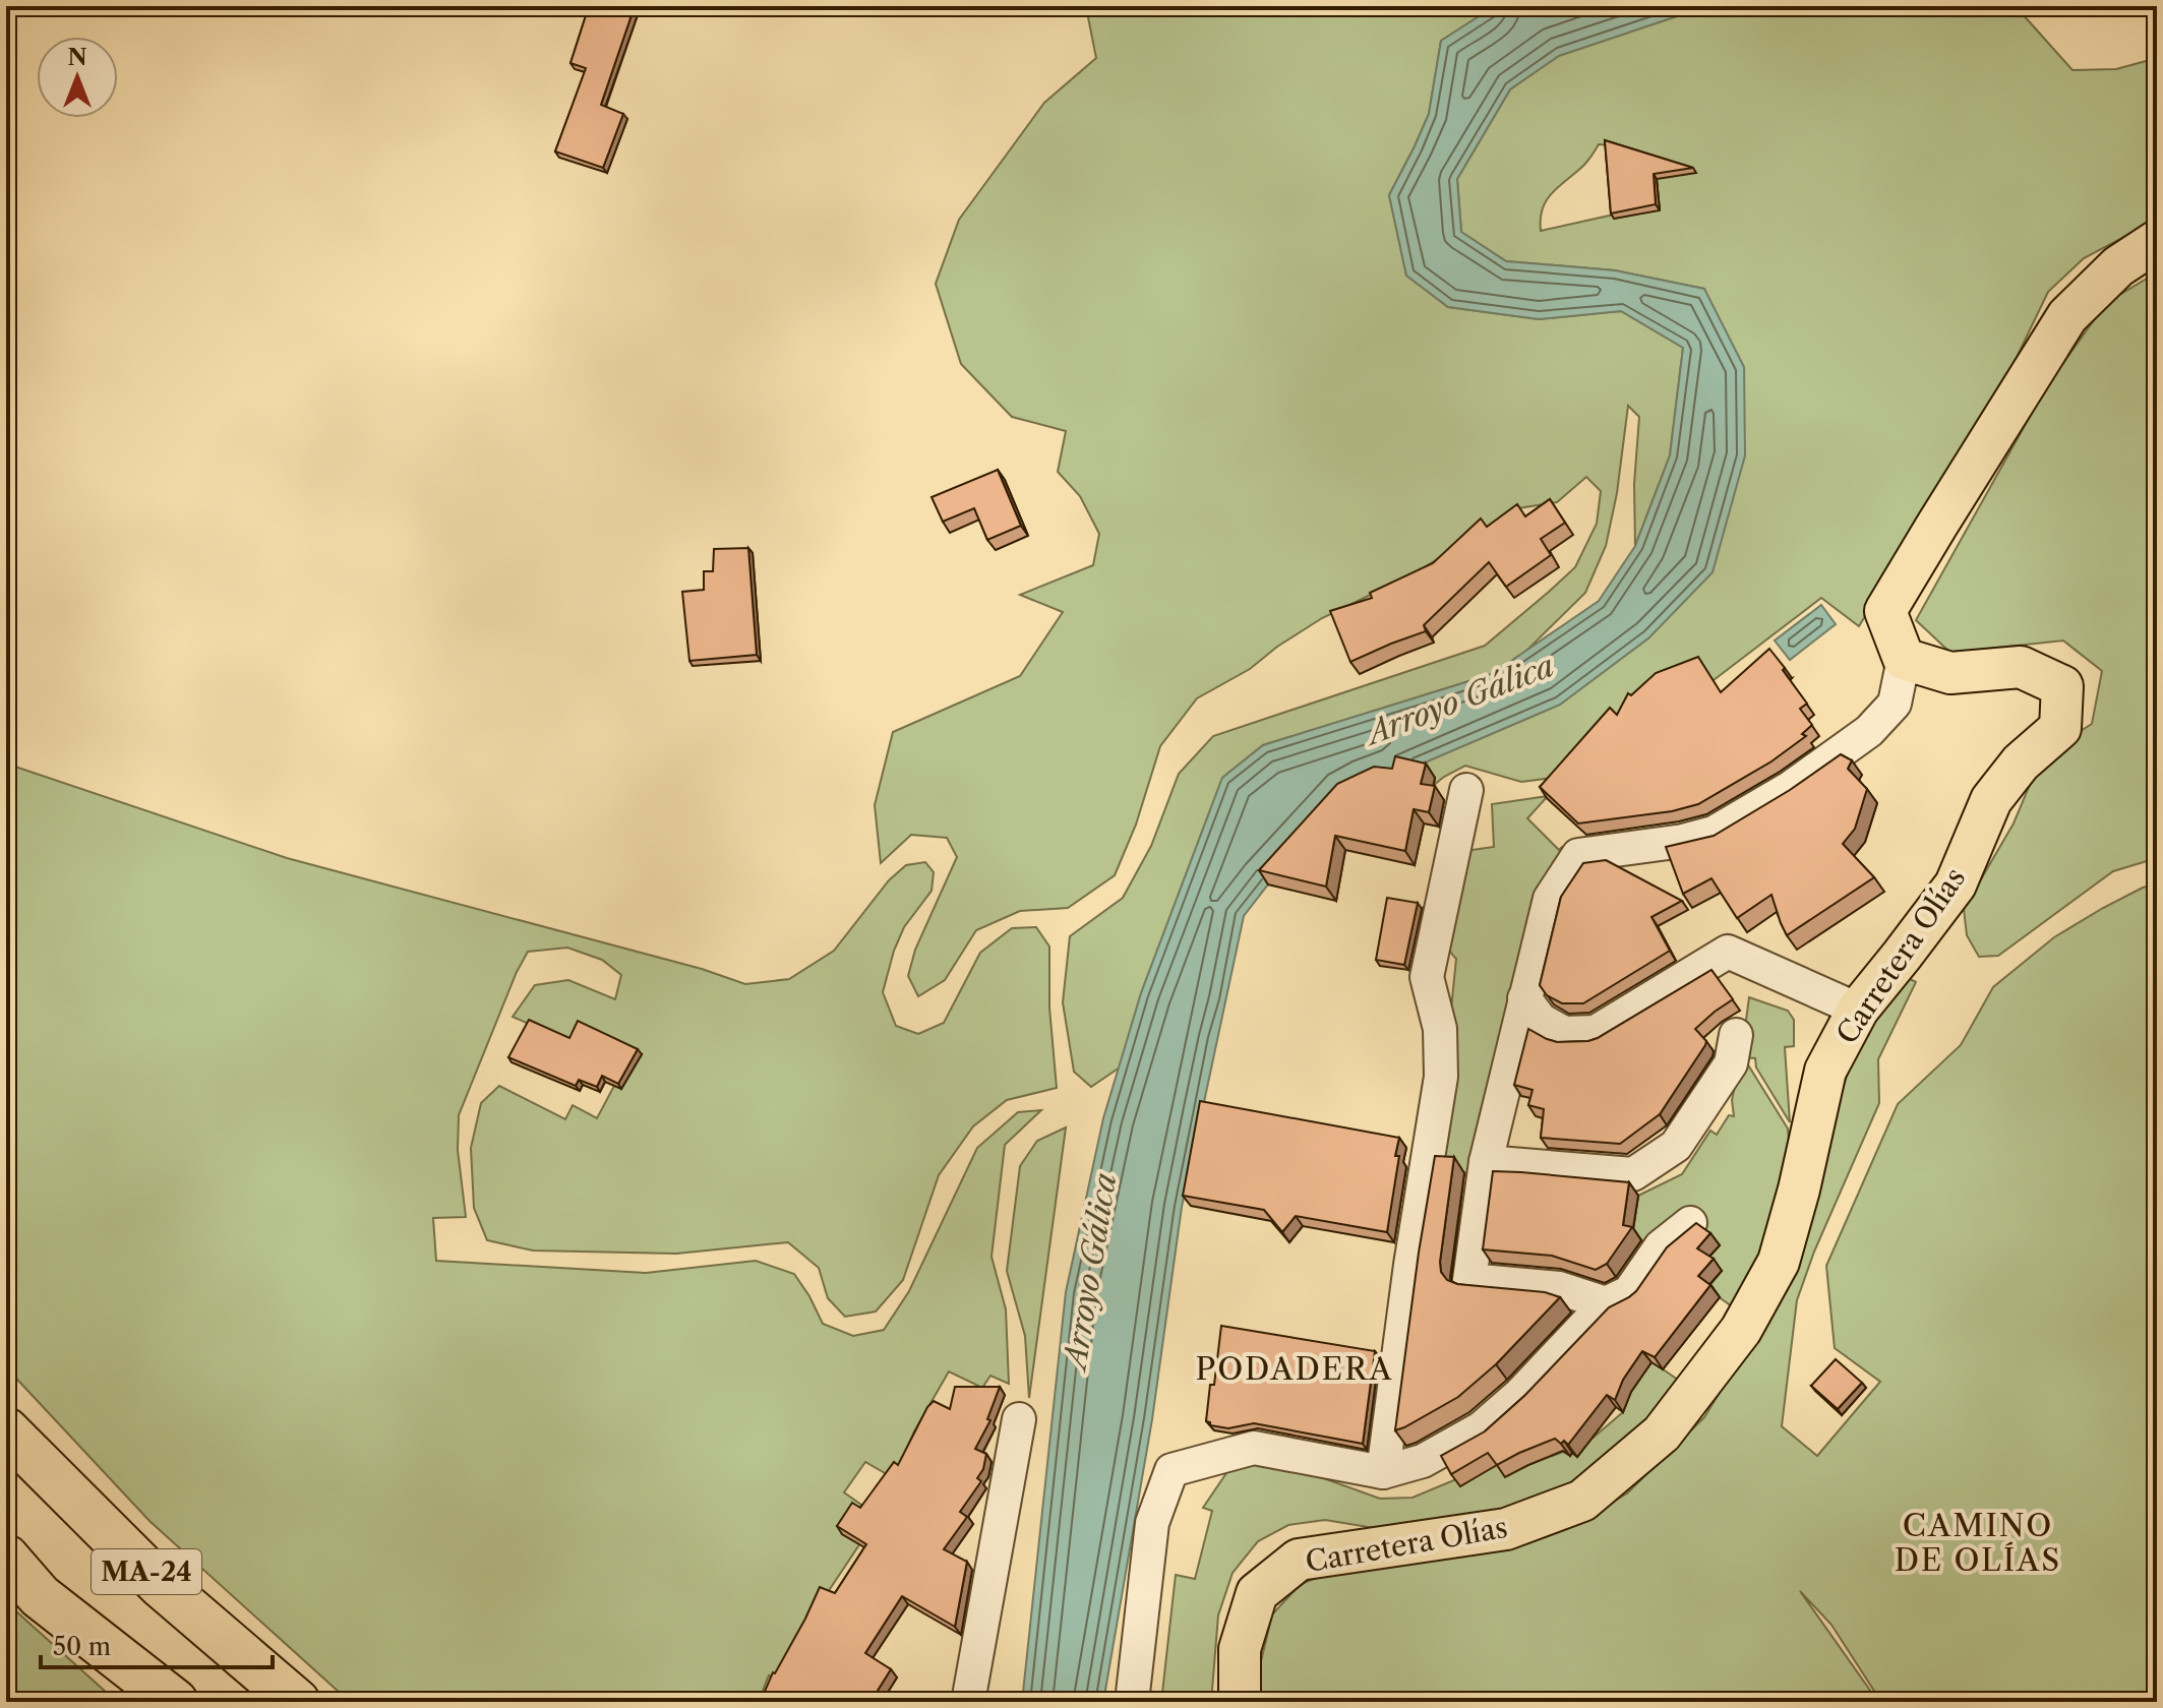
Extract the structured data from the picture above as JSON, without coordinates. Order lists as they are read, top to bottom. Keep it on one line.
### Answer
{"streets":{"highway":["MA-24"],"main road":["Carretera Olías"]},"districts":["PODADERA","CAMINO DE OLÍAS"],"water":["Arroyo Gálica"],"scale_bar":"50 m","north":"top"}
